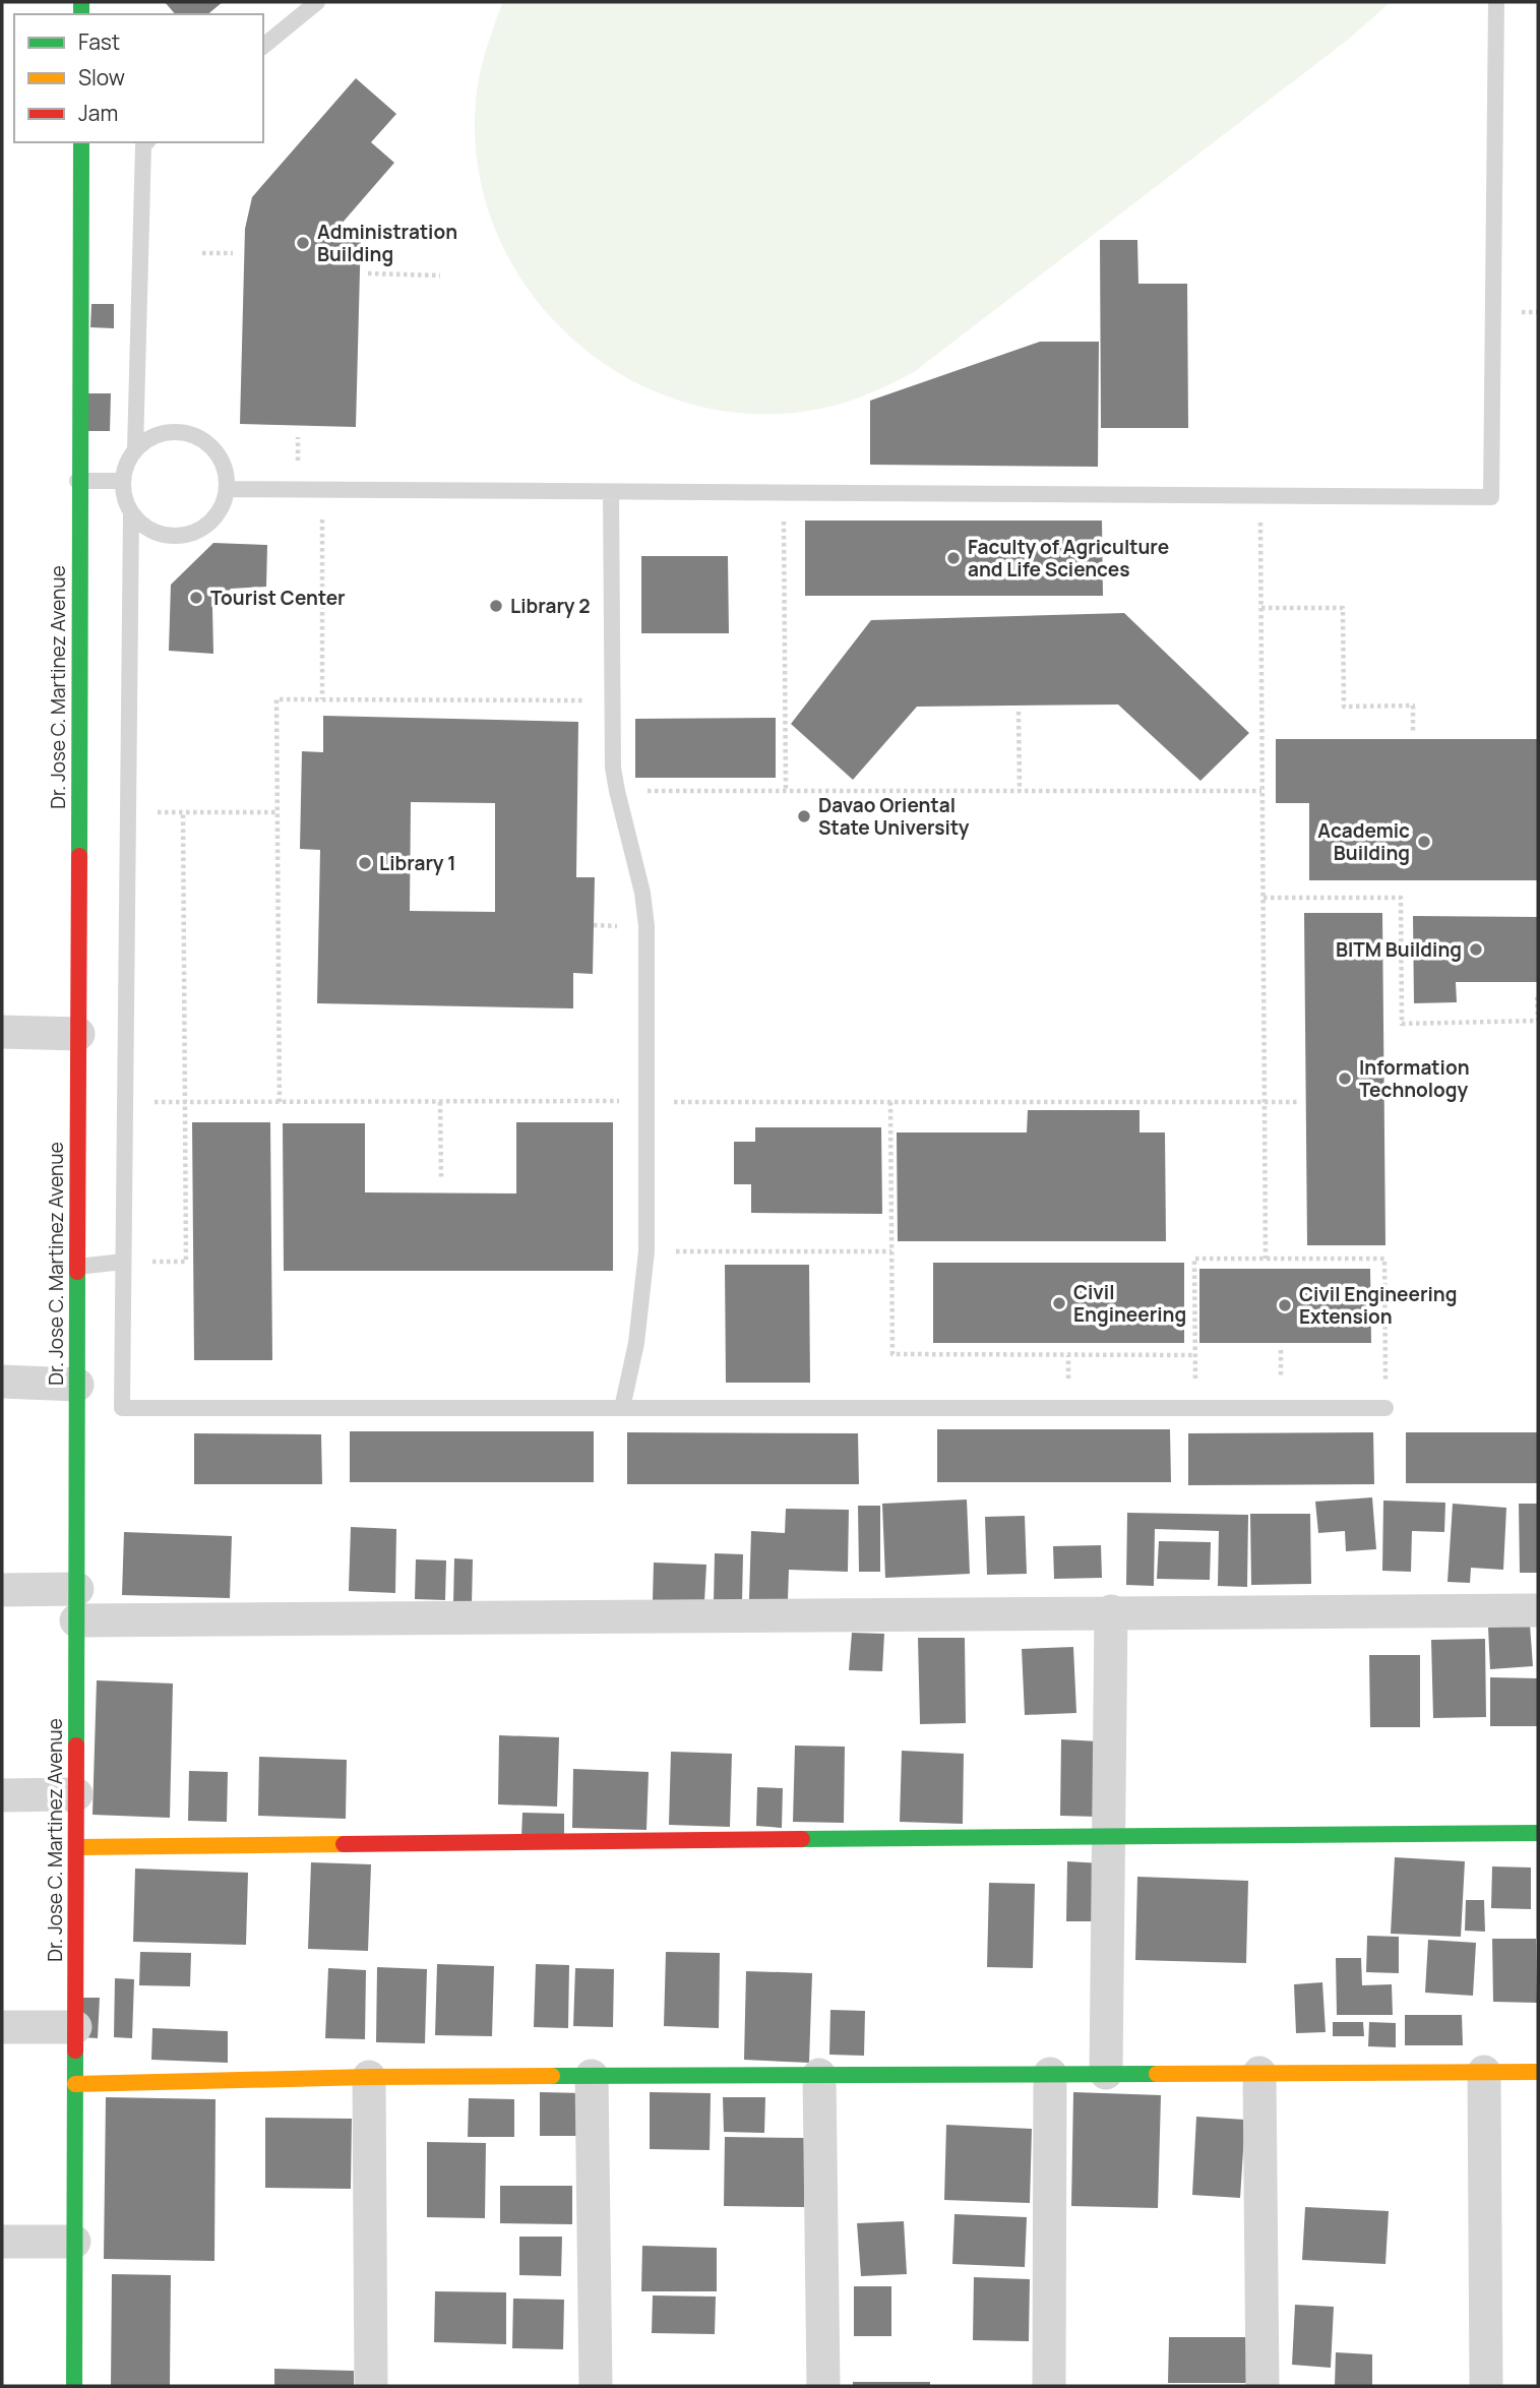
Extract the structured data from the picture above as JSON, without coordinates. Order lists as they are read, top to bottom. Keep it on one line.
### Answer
{"streets":{"street":["Dr. Jose C. Martinez Avenue"]},"places":["Administration Building","Faculty of Agriculture and Life Sciences","Tourist Center","Library 2","Davao Oriental State University","Academic Building","Library 1","BITM Building","Information Technology","Civil Engineering","Civil Engineering Extension"],"legend":["Fast","Slow","Jam"]}
